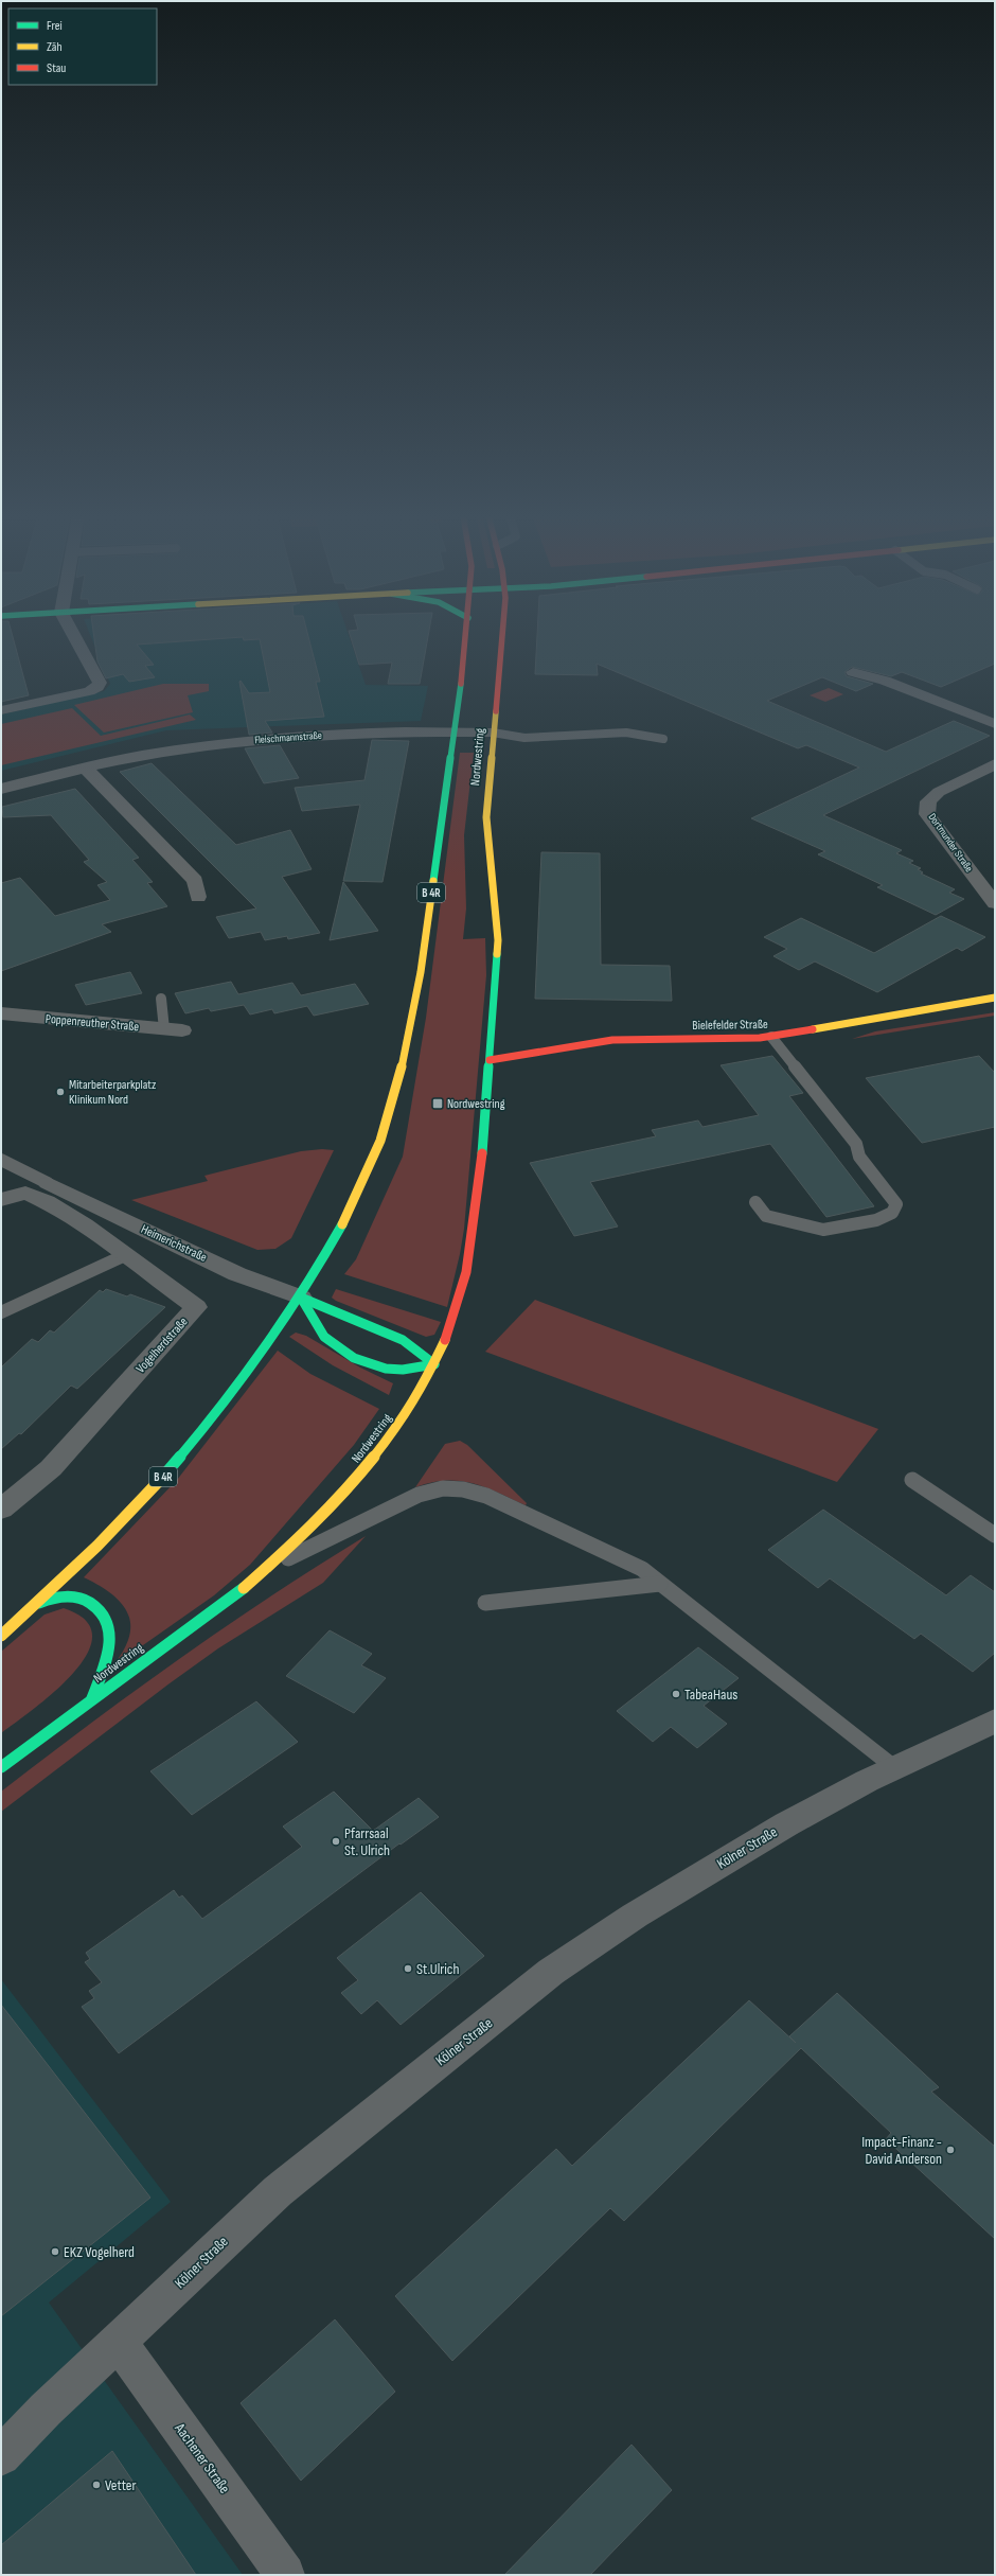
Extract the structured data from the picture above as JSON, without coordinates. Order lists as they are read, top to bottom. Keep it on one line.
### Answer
{"streets":{"main road":["Nordwestring","B 4R","Bielefelder Straße"],"street":["Fleischmannstraße","Dortmunder Straße","Poppenreuther Straße","Heimerichstraße","Vogelherdstraße","Kölner Straße","Aachener Straße"]},"crossings":[["Fleischmannstraße","Nordwestring"],["Nordwestring","Bielefelder Straße"],["Nordwestring","Heimerichstraße"],["Kölner Straße","Aachener Straße"]],"places":{"other":["Mitarbeiterparkplatz Klinikum Nord","TabeaHaus","Pfarrsaal St. Ulrich","St.Ulrich","Impact-Finanz - David Anderson","EKZ Vogelherd","Vetter"],"transit":["Nordwestring"]},"legend":["Frei","Zäh","Stau"]}
